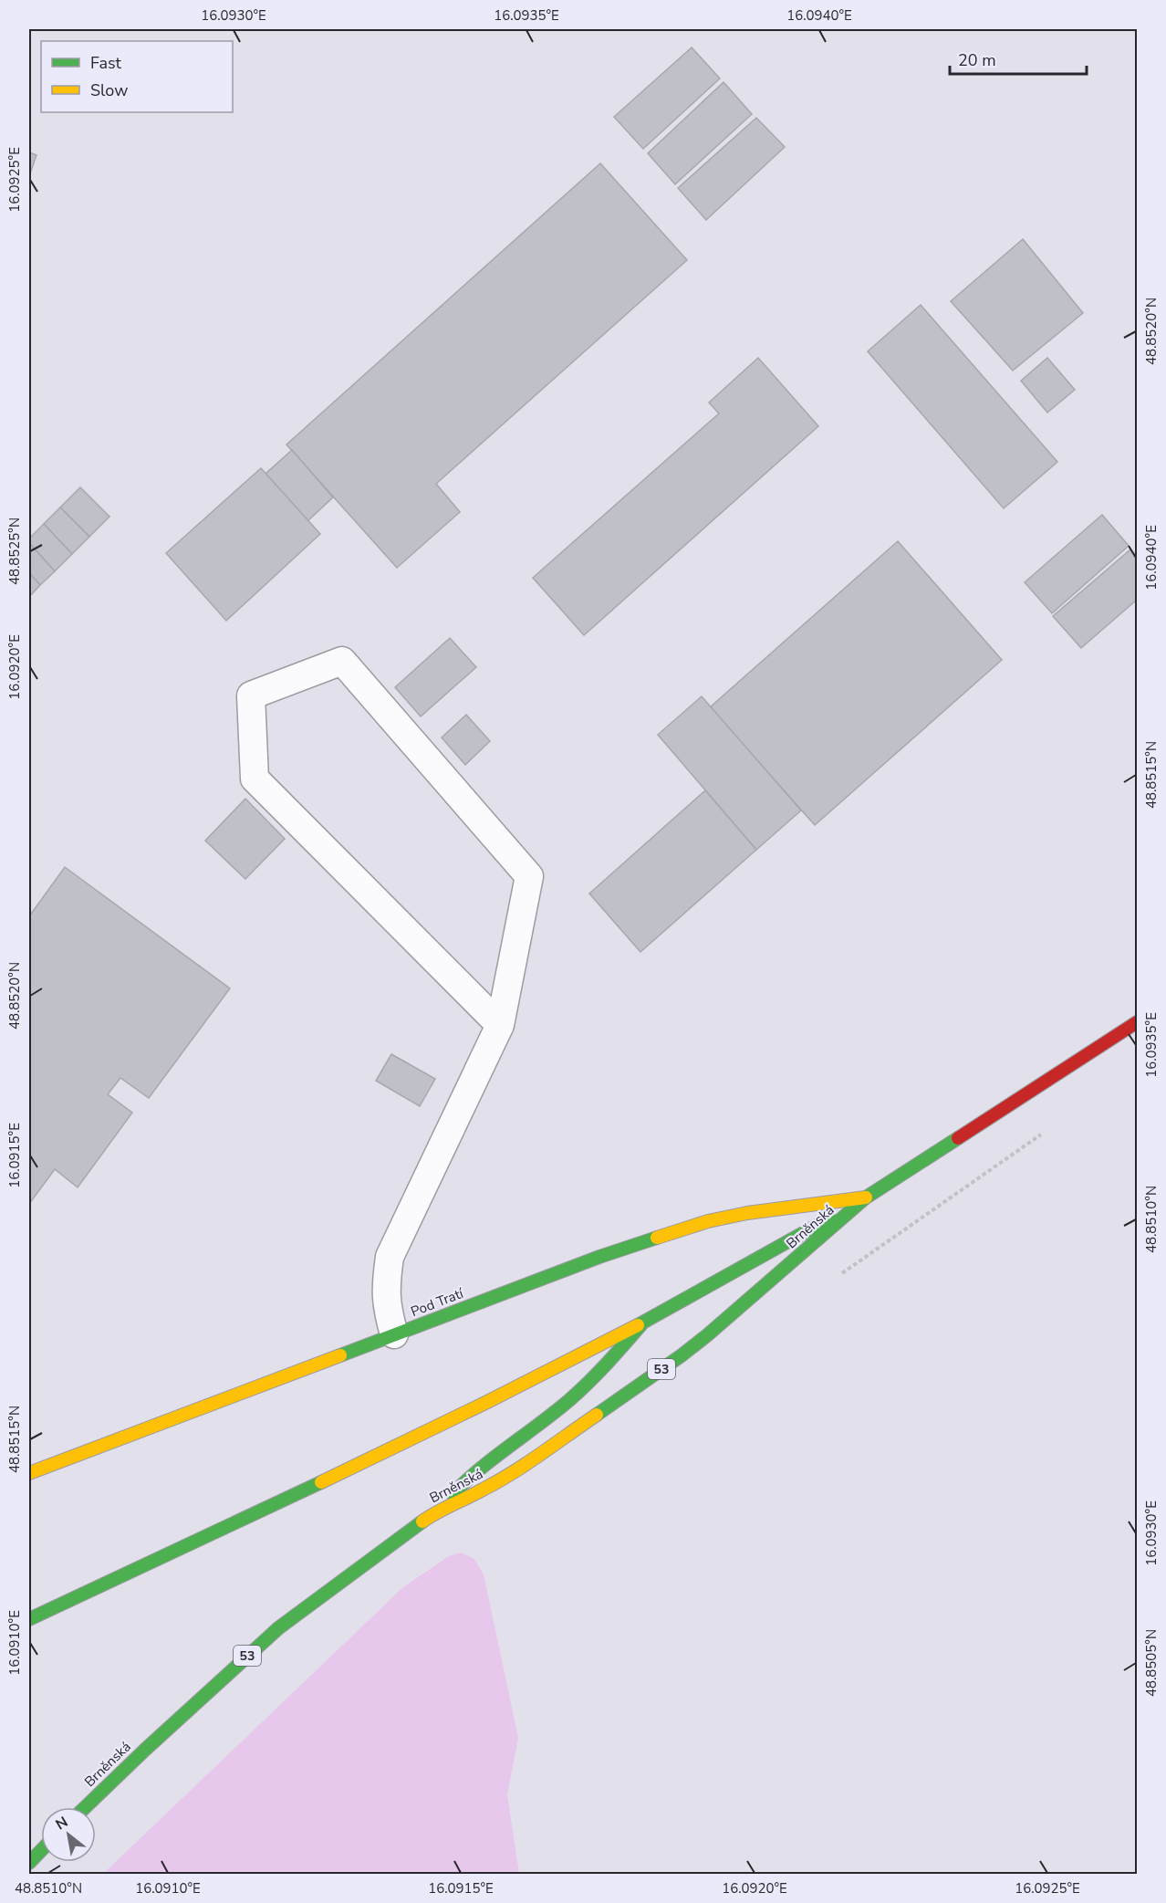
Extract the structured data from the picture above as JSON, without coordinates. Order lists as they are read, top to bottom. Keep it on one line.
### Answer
{"streets":{"main road":["Brněnská","Pod Tratí","53"]},"crossings":[["Brněnská","Pod Tratí"],["Brněnská","53"],["Pod Tratí","53"]],"legend":["Fast","Slow"],"scale_bar":"20 m","north":"top left","coordinates":["16.0930°E","16.0935°E","16.0940°E","16.0925°E","48.8520°N","48.8525°N","16.0920°E","48.8515°N","16.0915°E","48.8510°N","16.0910°E","48.8505°N"]}
